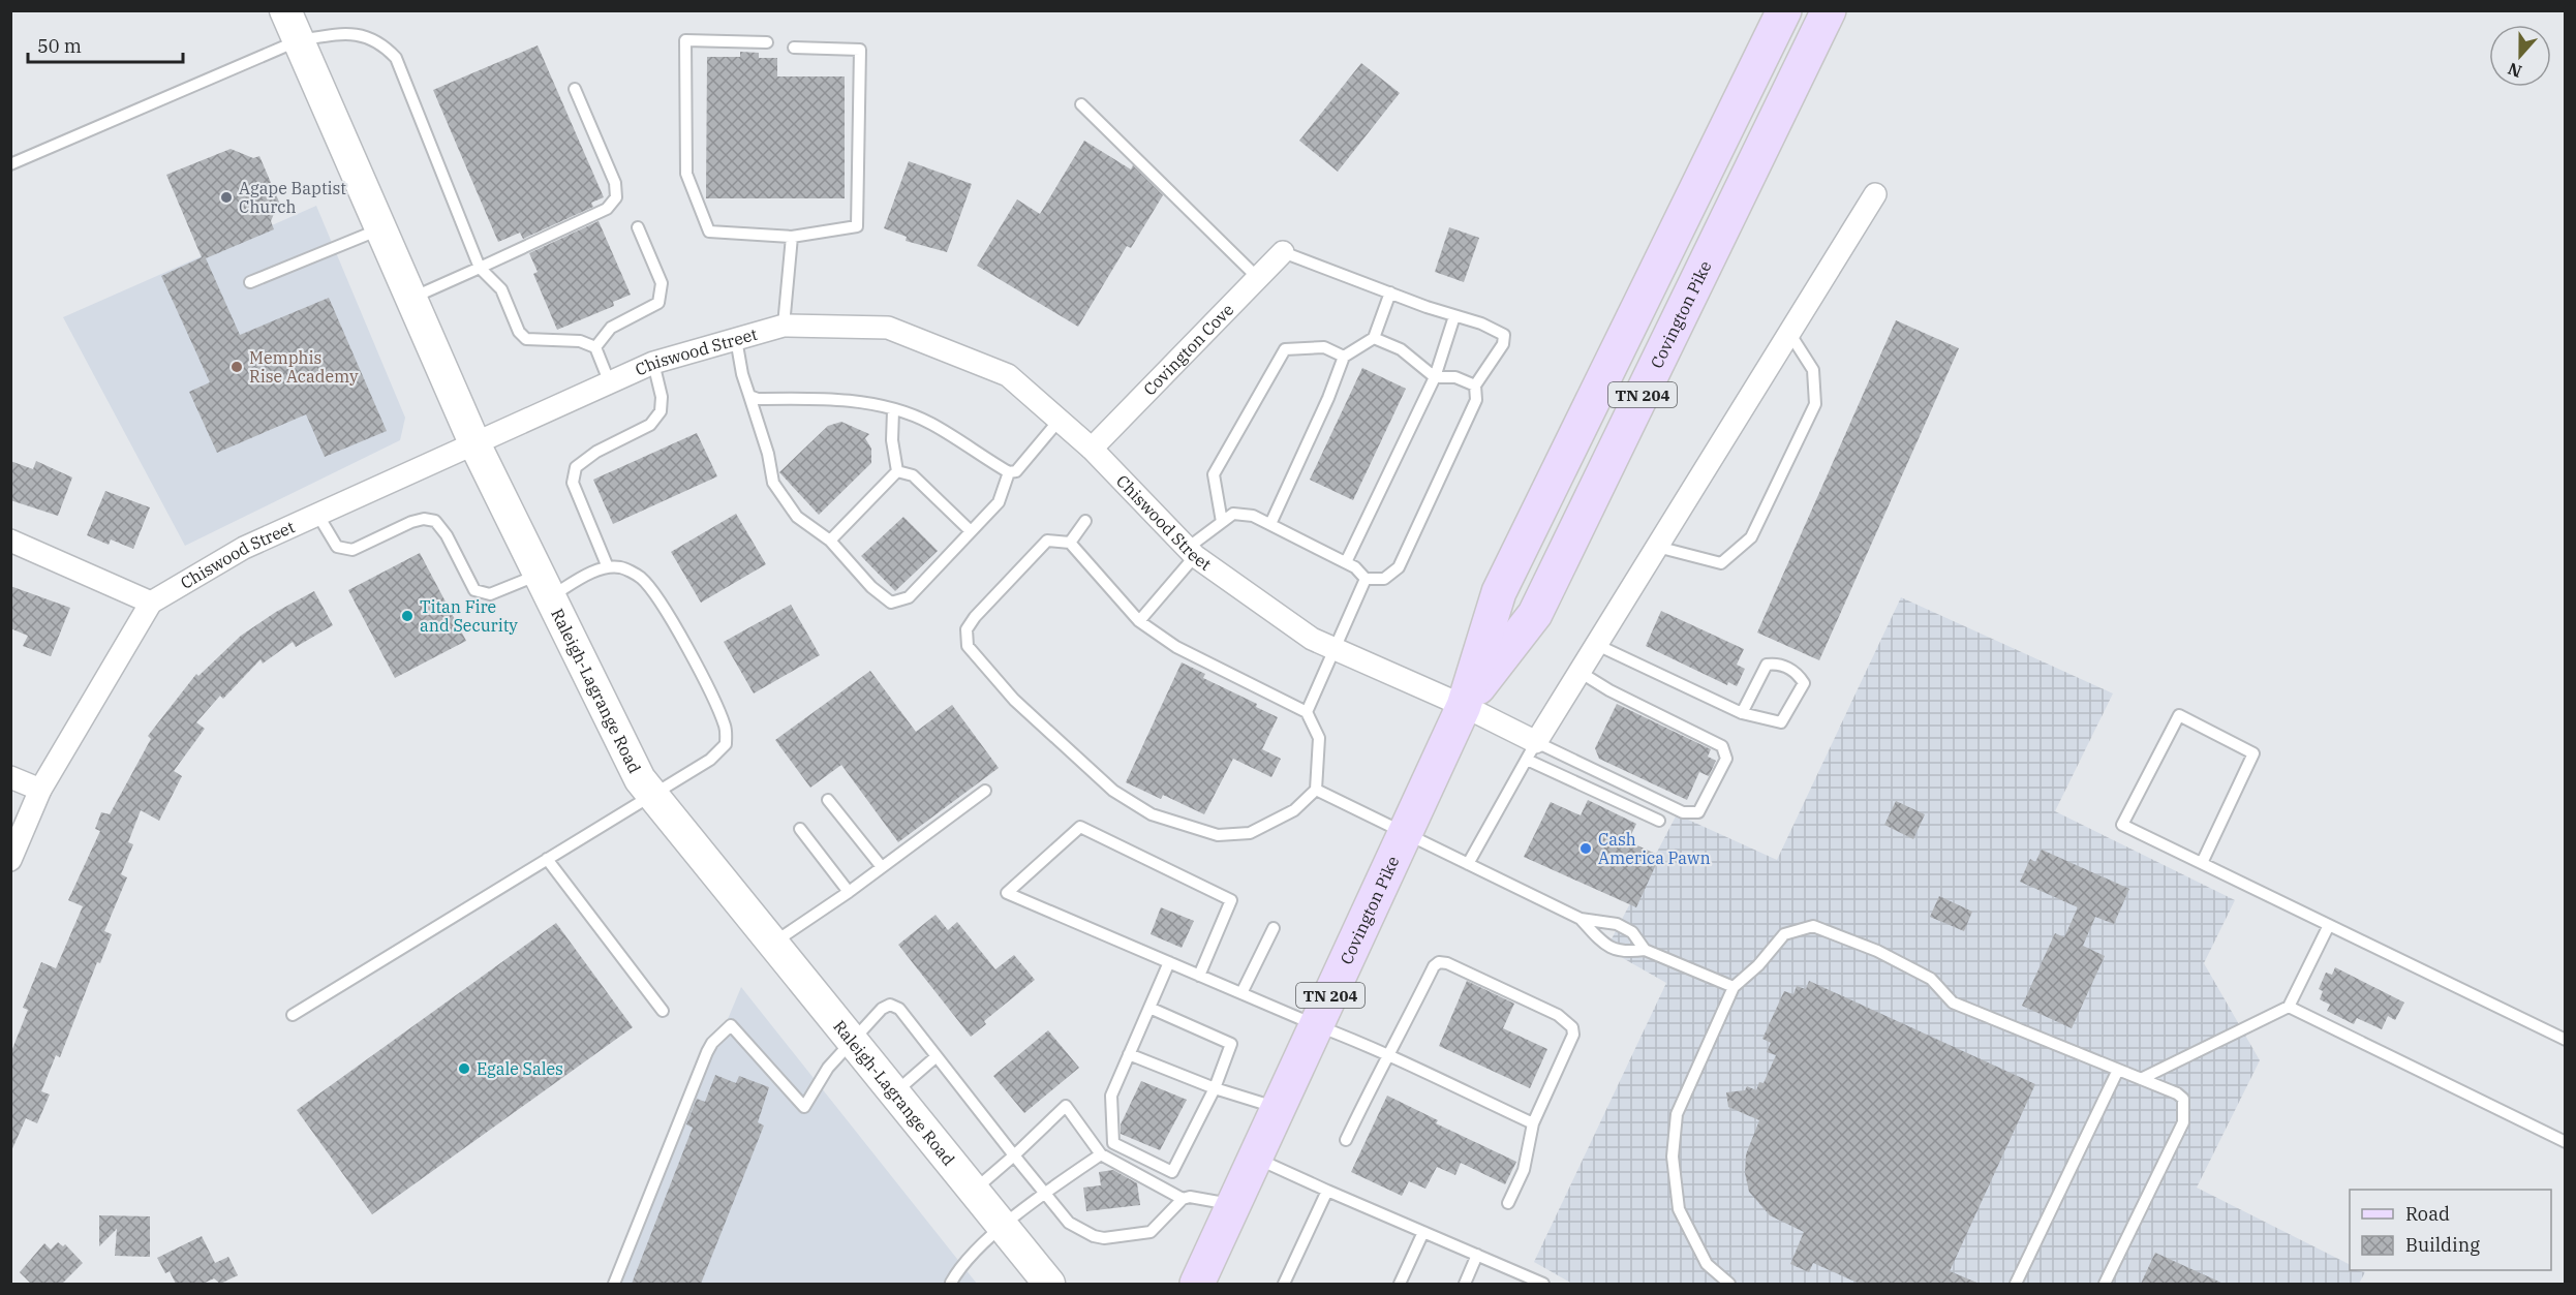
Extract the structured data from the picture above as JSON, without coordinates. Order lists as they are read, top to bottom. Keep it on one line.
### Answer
{"streets":{"main road":["Covington Pike","TN 204","Raleigh-Lagrange Road"],"street":["Covington Cove","Chiswood Street"]},"crossings":[["Covington Pike","Chiswood Street"],["Covington Cove","Chiswood Street"],["Chiswood Street","Raleigh-Lagrange Road"]],"places":["Agape Baptist Church","Memphis Rise Academy","Titan Fire and Security","Cash America Pawn","Egale Sales"],"legend":["Road","Building"],"scale_bar":"50 m","north":"bottom"}
